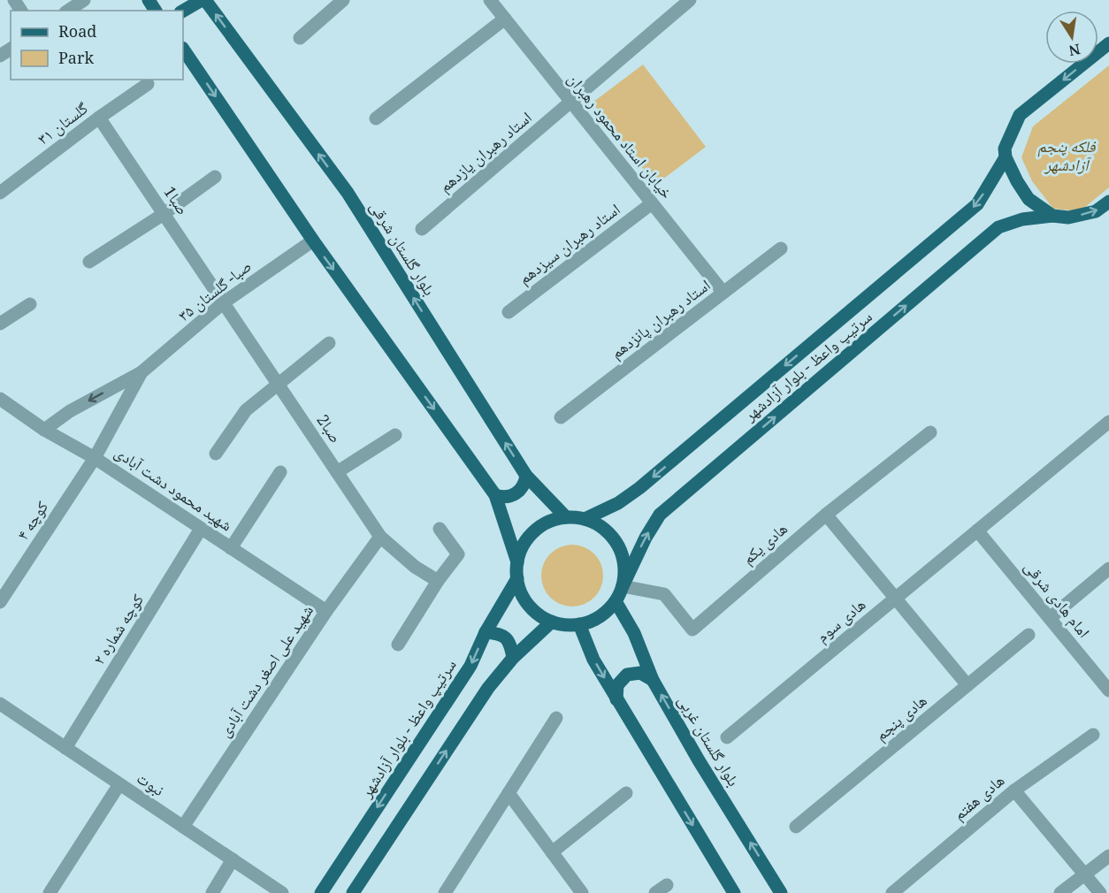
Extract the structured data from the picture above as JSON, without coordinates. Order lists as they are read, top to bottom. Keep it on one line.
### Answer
{"streets":{"main road":["بلوار گلستان شرقی","سرتیپ واعظ - بلوار آزادشهر","بلوار گلستان غربی"],"street":["گلستان ۳۱","خیابان استاد محمود رهبران","استاد رهبران یازدهم","صبا1","استاد رهبران سیزدهم","صبا- گلستان ۳۵","استاد رهبران پانزدهم","صبا2","شهید محمود دشت آبادی","کوچه ۴","هادی یکم","امام هادی شرقی","هادی سوم","کوچه شماره ۲","شهید علی اصغر دشت آبادی","هادی پنجم","نبوت","هادی هفتم"]},"crossings":[["گلستان ۳۱","صبا1"],["خیابان استاد محمود رهبران","استاد رهبران یازدهم"],["خیابان استاد محمود رهبران","استاد رهبران سیزدهم"],["خیابان استاد محمود رهبران","استاد رهبران پانزدهم"],["صبا1","صبا- گلستان ۳۵"],["صبا1","صبا2"],["بلوار گلستان شرقی","سرتیپ واعظ - بلوار آزادشهر"],["بلوار گلستان شرقی","هادی یکم"],["بلوار گلستان شرقی","بلوار گلستان غربی"],["صبا- گلستان ۳۵","صبا2"],["صبا- گلستان ۳۵","کوچه ۴"],["سرتیپ واعظ - بلوار آزادشهر","هادی یکم"],["سرتیپ واعظ - بلوار آزادشهر","بلوار گلستان غربی"],["صبا2","شهید علی اصغر دشت آبادی"],["شهید محمود دشت آبادی","کوچه ۴"],["شهید محمود دشت آبادی","کوچه شماره ۲"],["شهید محمود دشت آبادی","شهید علی اصغر دشت آبادی"],["هادی یکم","بلوار گلستان غربی"],["امام هادی شرقی","هادی سوم"],["کوچه شماره ۲","نبوت"],["شهید علی اصغر دشت آبادی","نبوت"]],"parks":["فلکه پنجم آزادشهر"],"legend":["Road","Park"],"north":"bottom"}
